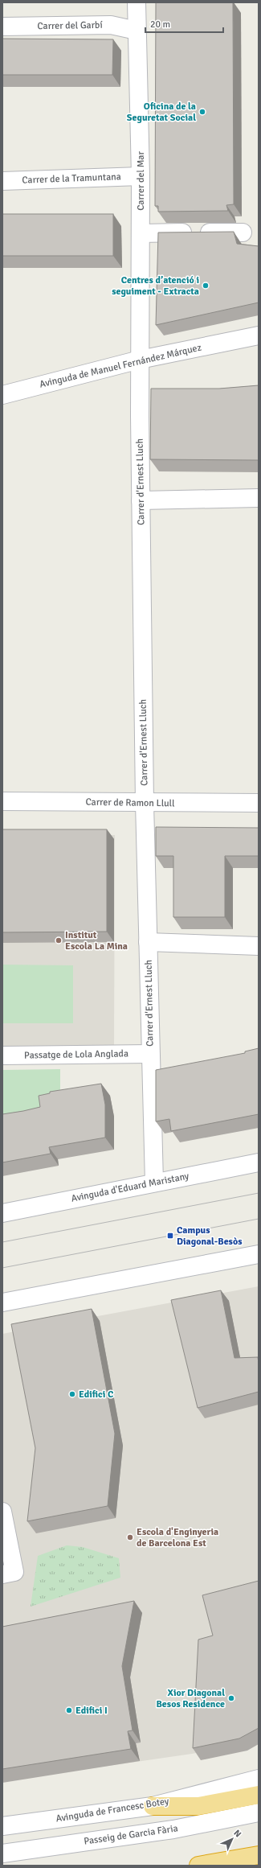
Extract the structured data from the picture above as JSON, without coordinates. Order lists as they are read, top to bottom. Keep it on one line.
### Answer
{"streets":{"street":["Carrer del Garbí","Carrer de la Tramuntana","Carrer del Mar","Avinguda de Manuel Fernández Márquez","Carrer d'Ernest Lluch","Carrer de Ramon Llull","Passatge de Lola Anglada","Avinguda d'Eduard Maristany","Avinguda de Francesc Botey","Passeig de Garcia Fària"]},"crossings":[["Carrer del Garbí","Carrer del Mar"],["Carrer de la Tramuntana","Carrer del Mar"],["Carrer del Mar","Avinguda de Manuel Fernández Márquez"],["Carrer del Mar","Carrer d'Ernest Lluch"],["Avinguda de Manuel Fernández Márquez","Carrer d'Ernest Lluch"],["Carrer d'Ernest Lluch","Carrer de Ramon Llull"],["Carrer d'Ernest Lluch","Passatge de Lola Anglada"],["Carrer d'Ernest Lluch","Avinguda d'Eduard Maristany"]],"places":{"other":["Oficina de la Seguretat Social","Centres d’atenció i seguiment - Extracta","Institut Escola La Mina","Edifici C","Escola d'Enginyeria de Barcelona Est","Xior Diagonal Besos Residence","Edifici I"],"transit":["Campus Diagonal-Besòs"]},"scale_bar":"20 m","north":"top right"}
